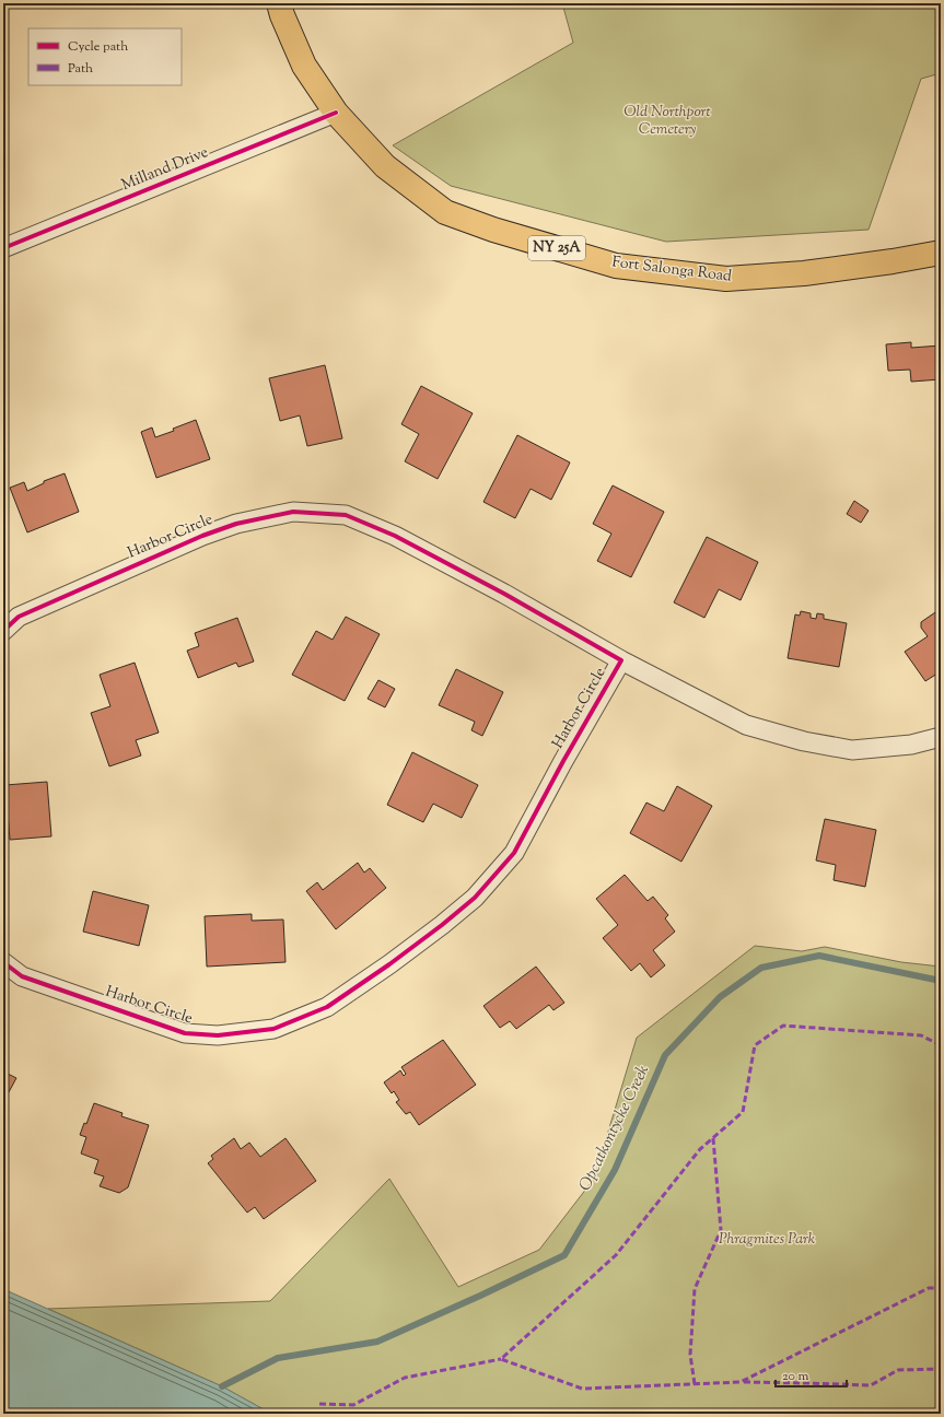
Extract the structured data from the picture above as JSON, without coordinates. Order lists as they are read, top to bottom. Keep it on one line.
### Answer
{"streets":{"main road":["NY 25A","Fort Salonga Road"],"street":["Milland Drive","Harbor Circle"]},"crossings":[["Milland Drive","Fort Salonga Road"]],"water":["Opcatkontycke Creek"],"parks":["Old Northport Cemetery","Phragmites Park"],"legend":["Cycle path","Path"],"scale_bar":"20 m"}
